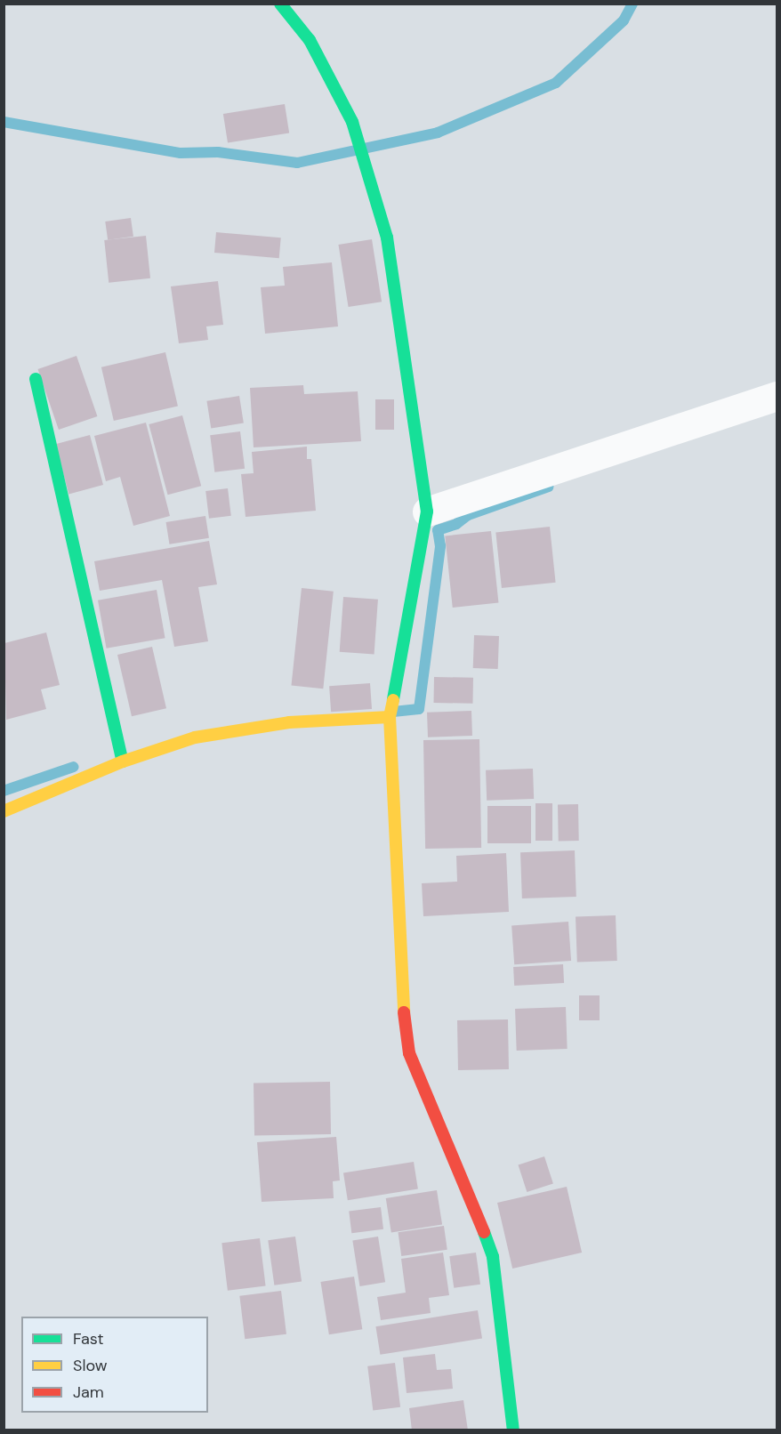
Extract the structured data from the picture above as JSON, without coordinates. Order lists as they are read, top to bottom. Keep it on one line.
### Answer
{"legend":["Fast","Slow","Jam"]}
